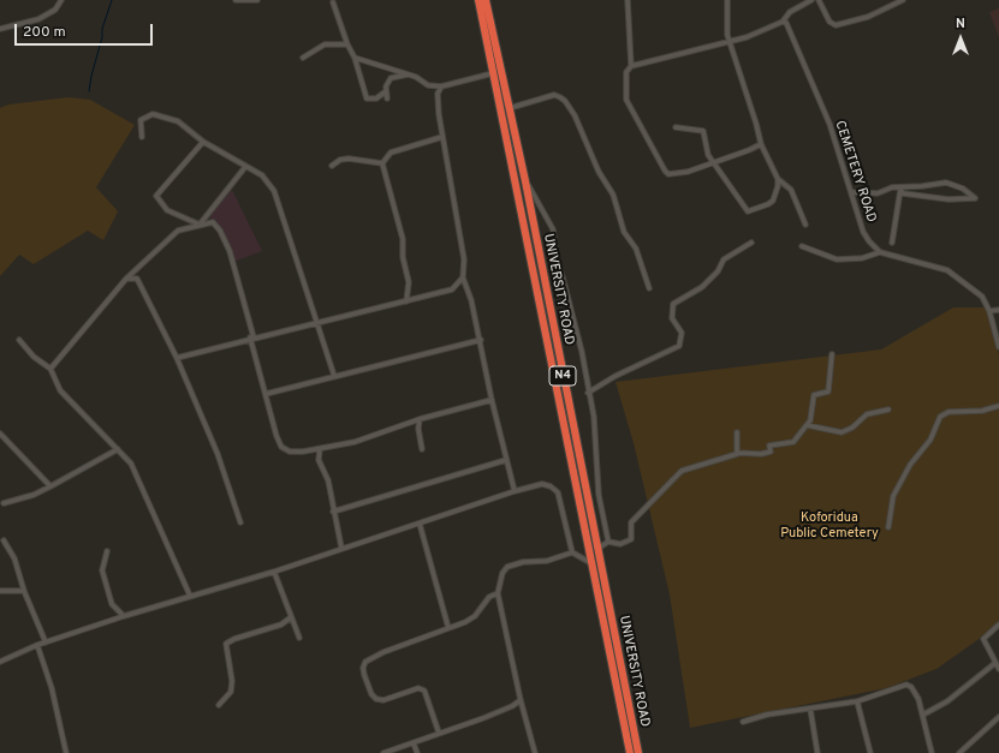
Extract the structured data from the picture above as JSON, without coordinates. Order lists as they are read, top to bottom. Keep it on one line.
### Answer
{"streets":{"highway":["UNIVERSITY ROAD","N4"],"street":["CEMETERY ROAD"]},"parks":["Koforidua Public Cemetery"],"scale_bar":"200 m","north":"top"}
